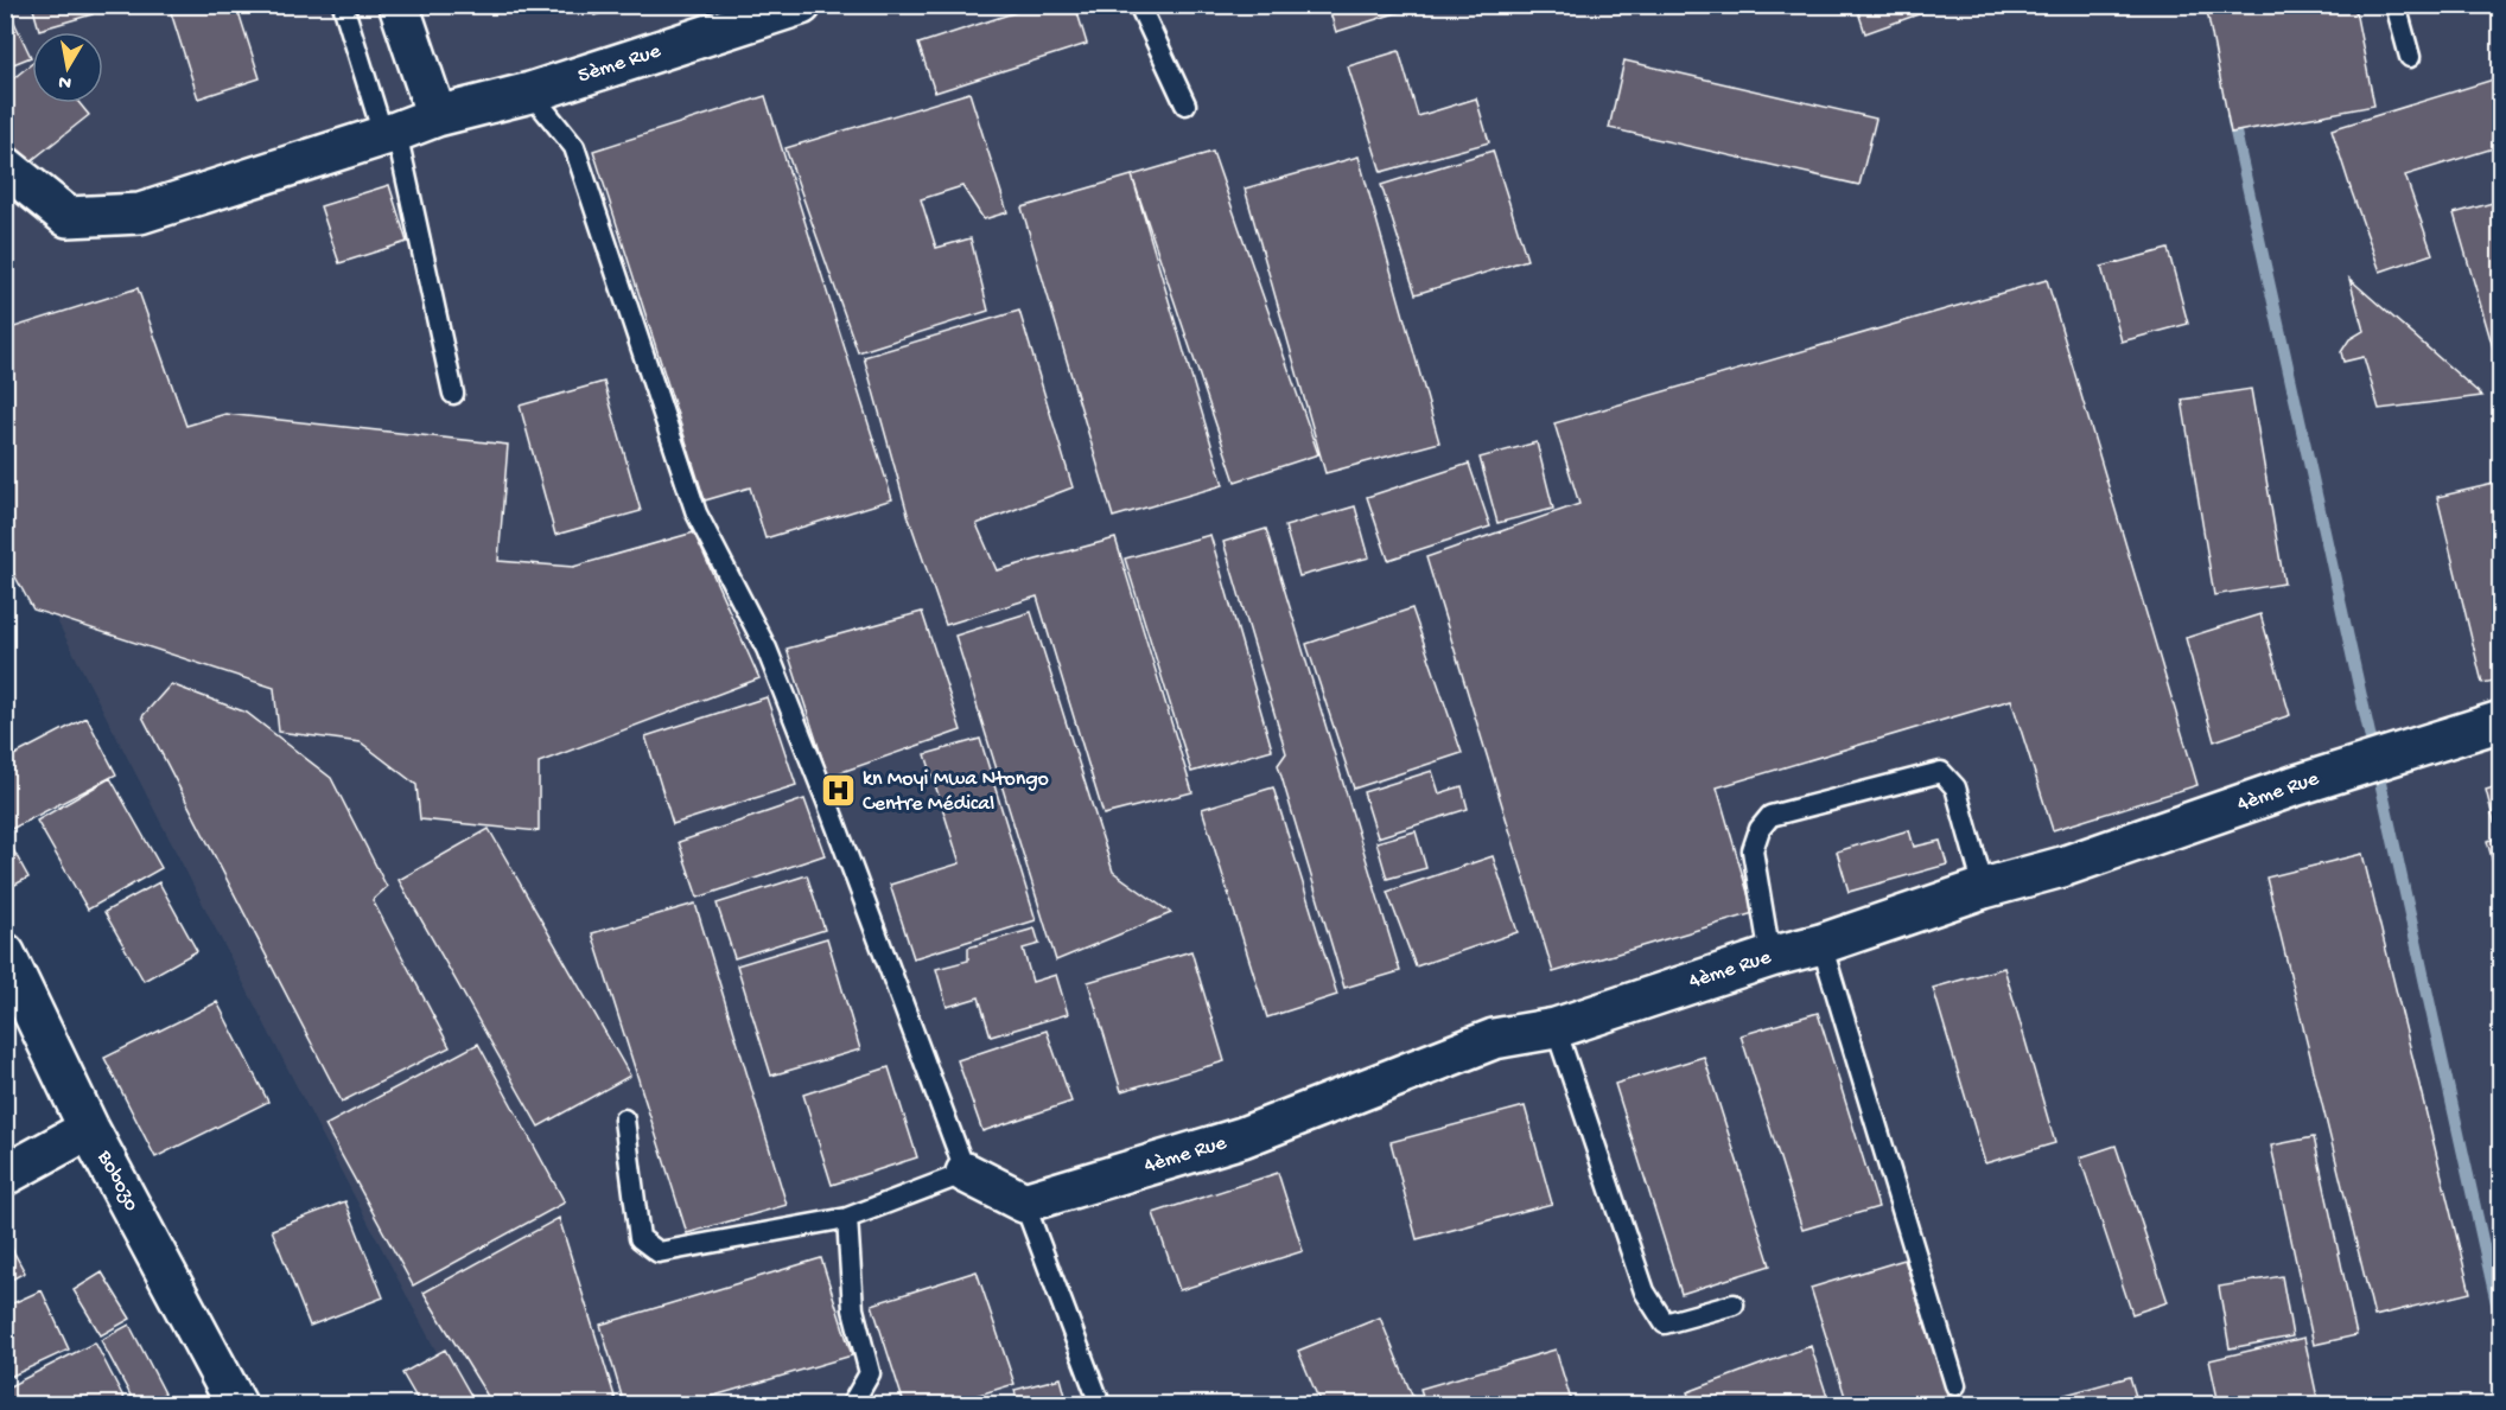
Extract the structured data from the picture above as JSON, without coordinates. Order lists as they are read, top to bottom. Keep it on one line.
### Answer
{"streets":{"street":["5ème Rue","4ème Rue","Bobozo"]},"places":{"hospital":["kn Moyi Mwa Ntongo Centre Médical"]},"north":"bottom"}
